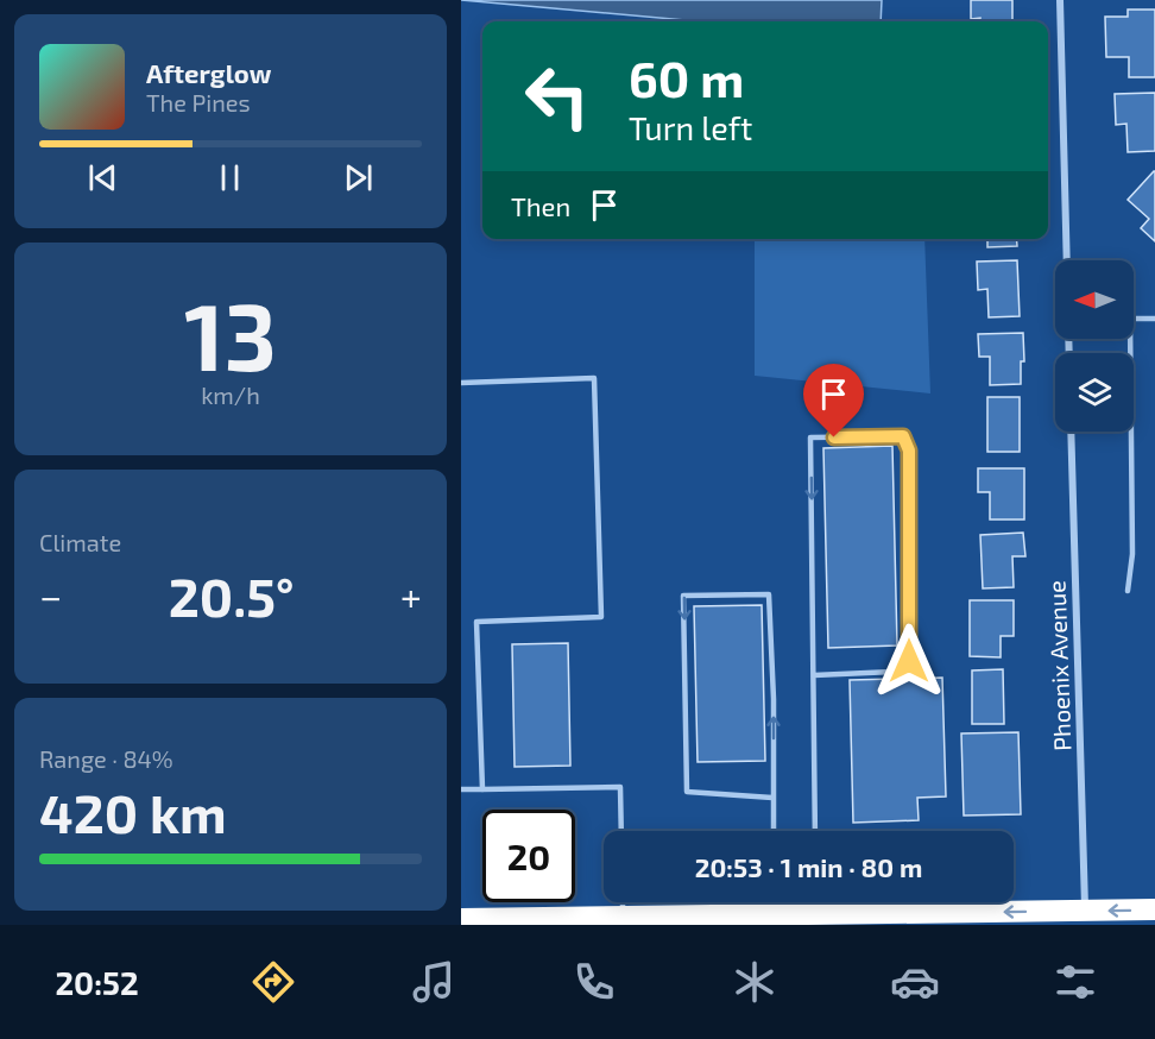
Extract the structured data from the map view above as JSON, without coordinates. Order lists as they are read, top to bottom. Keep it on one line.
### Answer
{"streets":{"street":["Phoenix Avenue"]},"north":"left","page":{"turn":["60 m","Turn left"],"song":["Afterglow","The Pines"],"then":"Then","tile":[["13","km/h"],"Climate",["Range · 84%","420 km"]],"heat":["−","20.5°","+"],"limit":"20","trip":"20:53 · 1 min · 80 m","tabs":"20:52"}}
